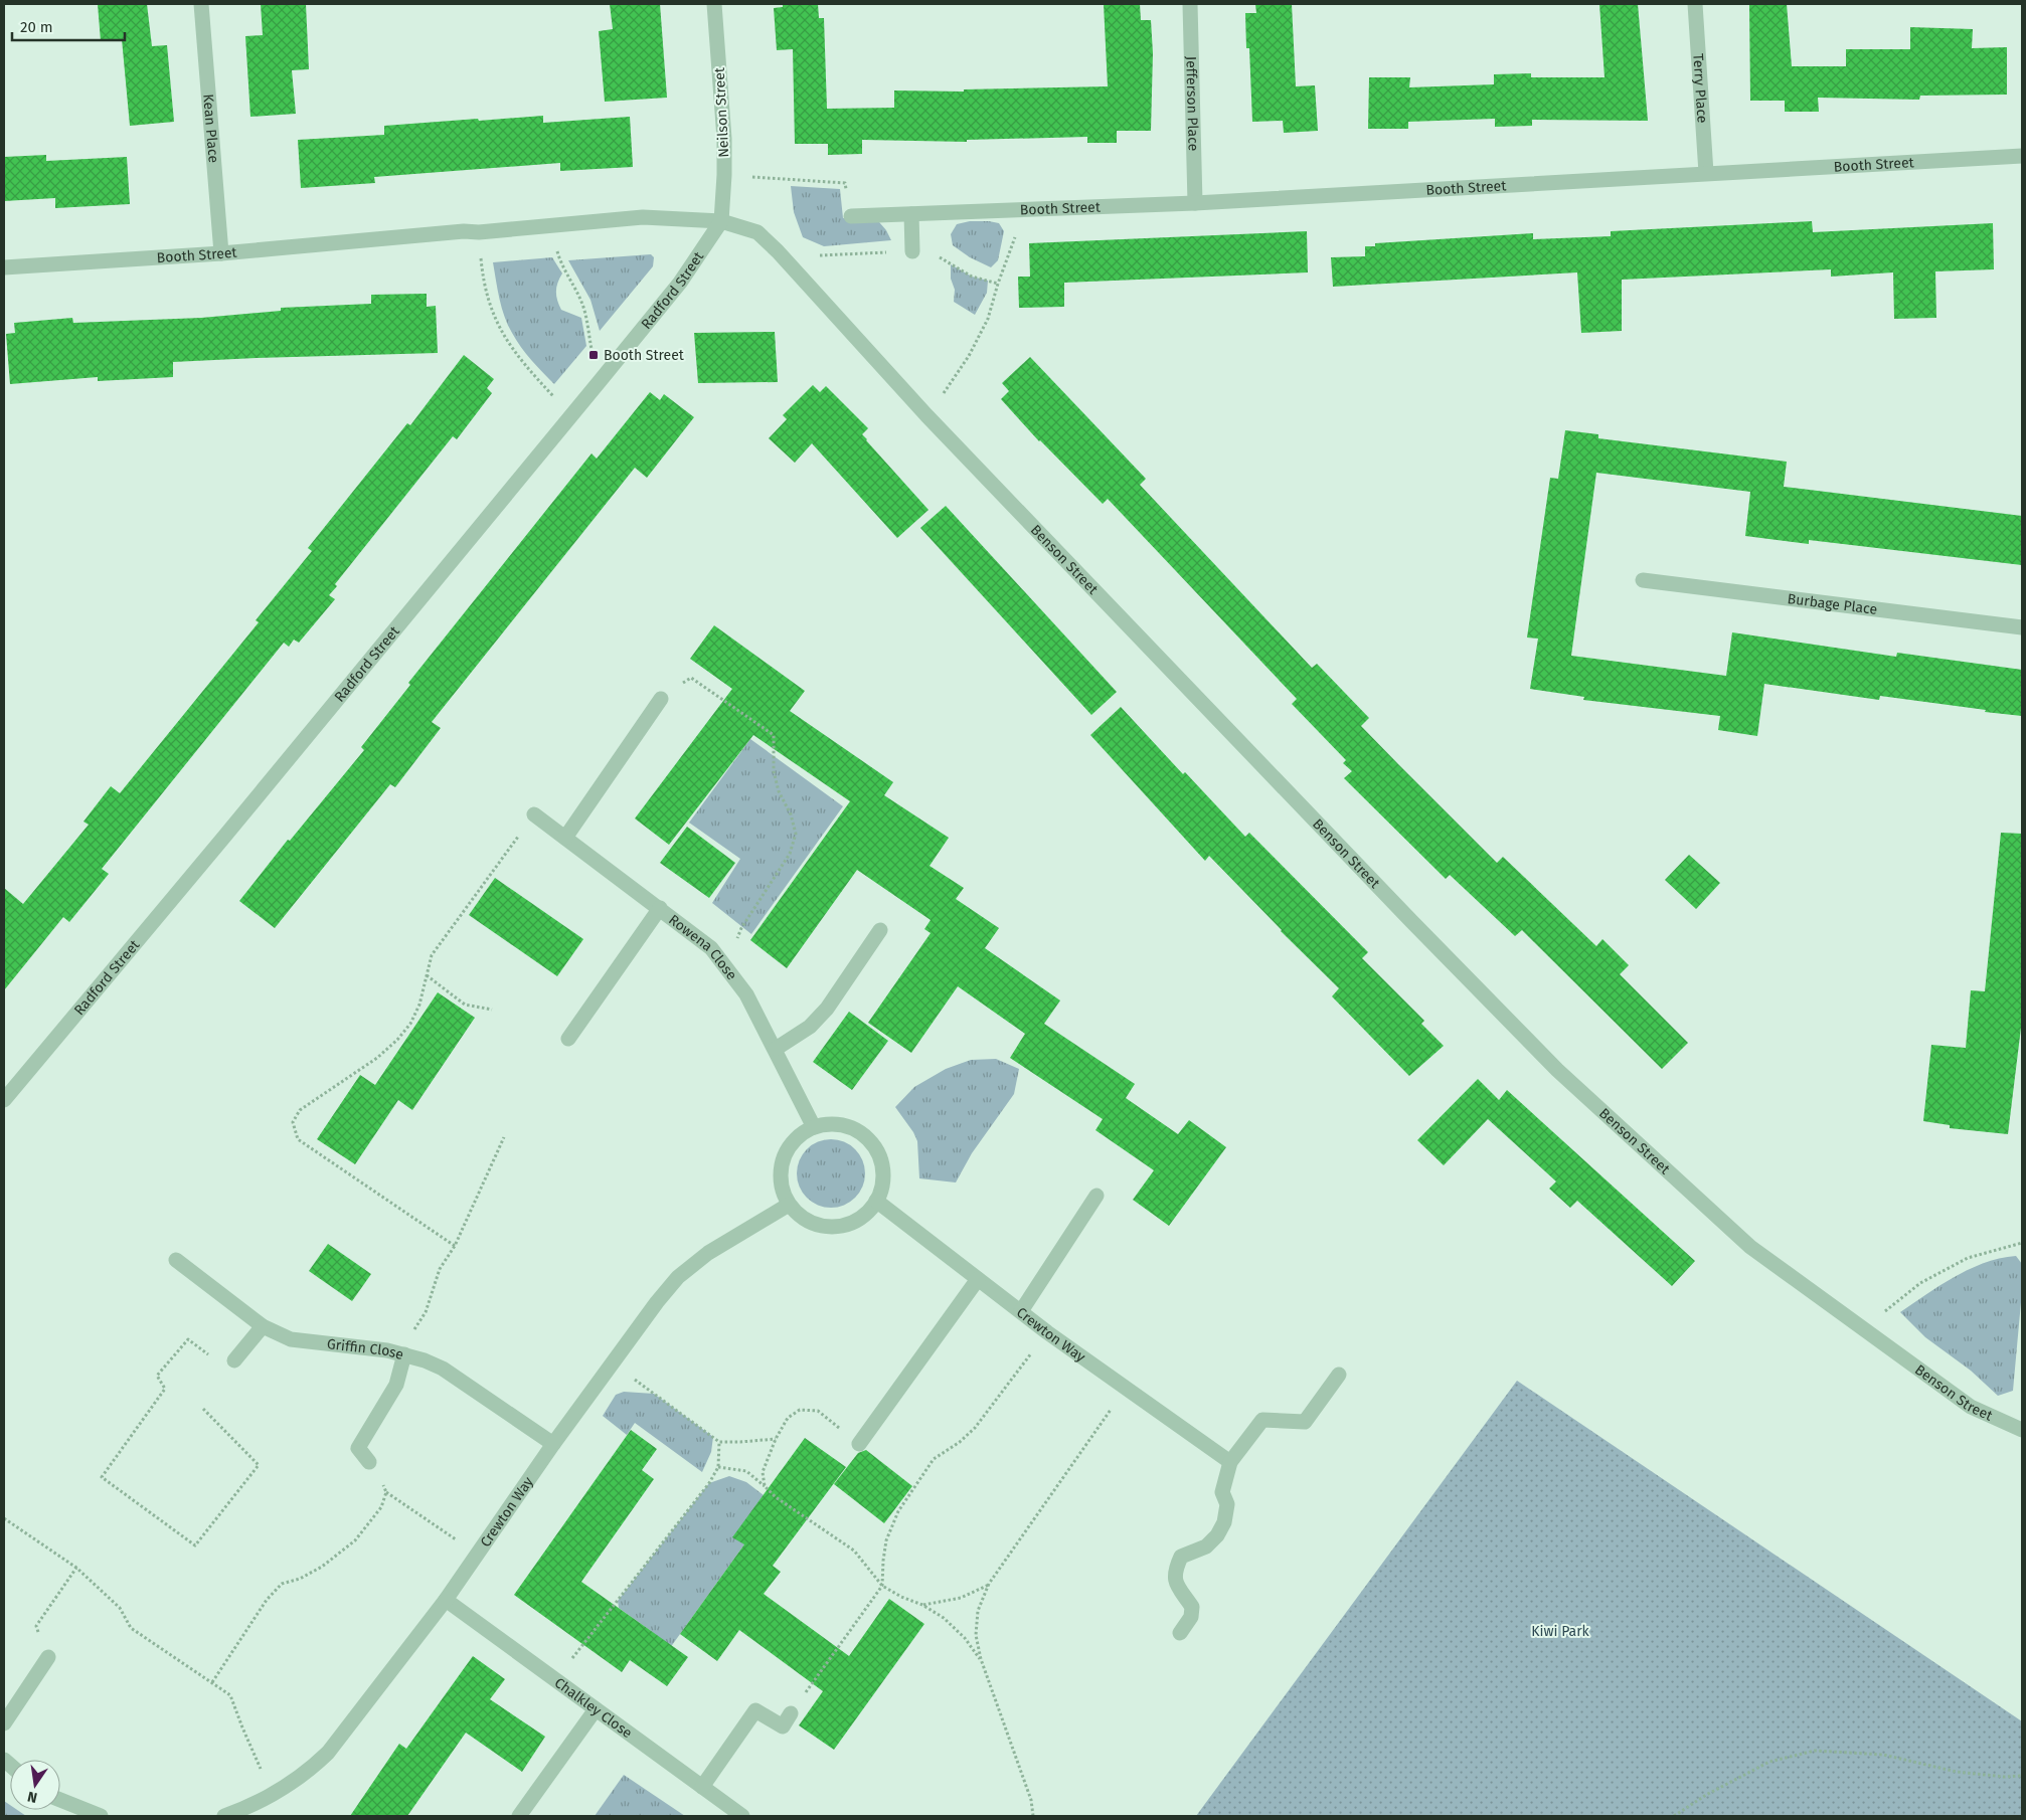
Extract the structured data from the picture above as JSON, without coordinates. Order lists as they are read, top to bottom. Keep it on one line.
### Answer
{"streets":{"street":["Terry Place","Jefferson Place","Neilson Street","Kean Place","Booth Street","Radford Street","Benson Street","Burbage Place","Rowena Close","Crewton Way","Griffin Close","Chalkley Close"]},"crossings":[["Terry Place","Booth Street"],["Jefferson Place","Booth Street"],["Neilson Street","Booth Street"],["Neilson Street","Radford Street"],["Neilson Street","Benson Street"],["Kean Place","Booth Street"],["Booth Street","Radford Street"],["Booth Street","Benson Street"],["Radford Street","Benson Street"],["Rowena Close","Crewton Way"],["Crewton Way","Griffin Close"],["Crewton Way","Chalkley Close"]],"parks":["Kiwi Park"],"places":{"transit":["Booth Street"]},"scale_bar":"20 m","north":"bottom"}
